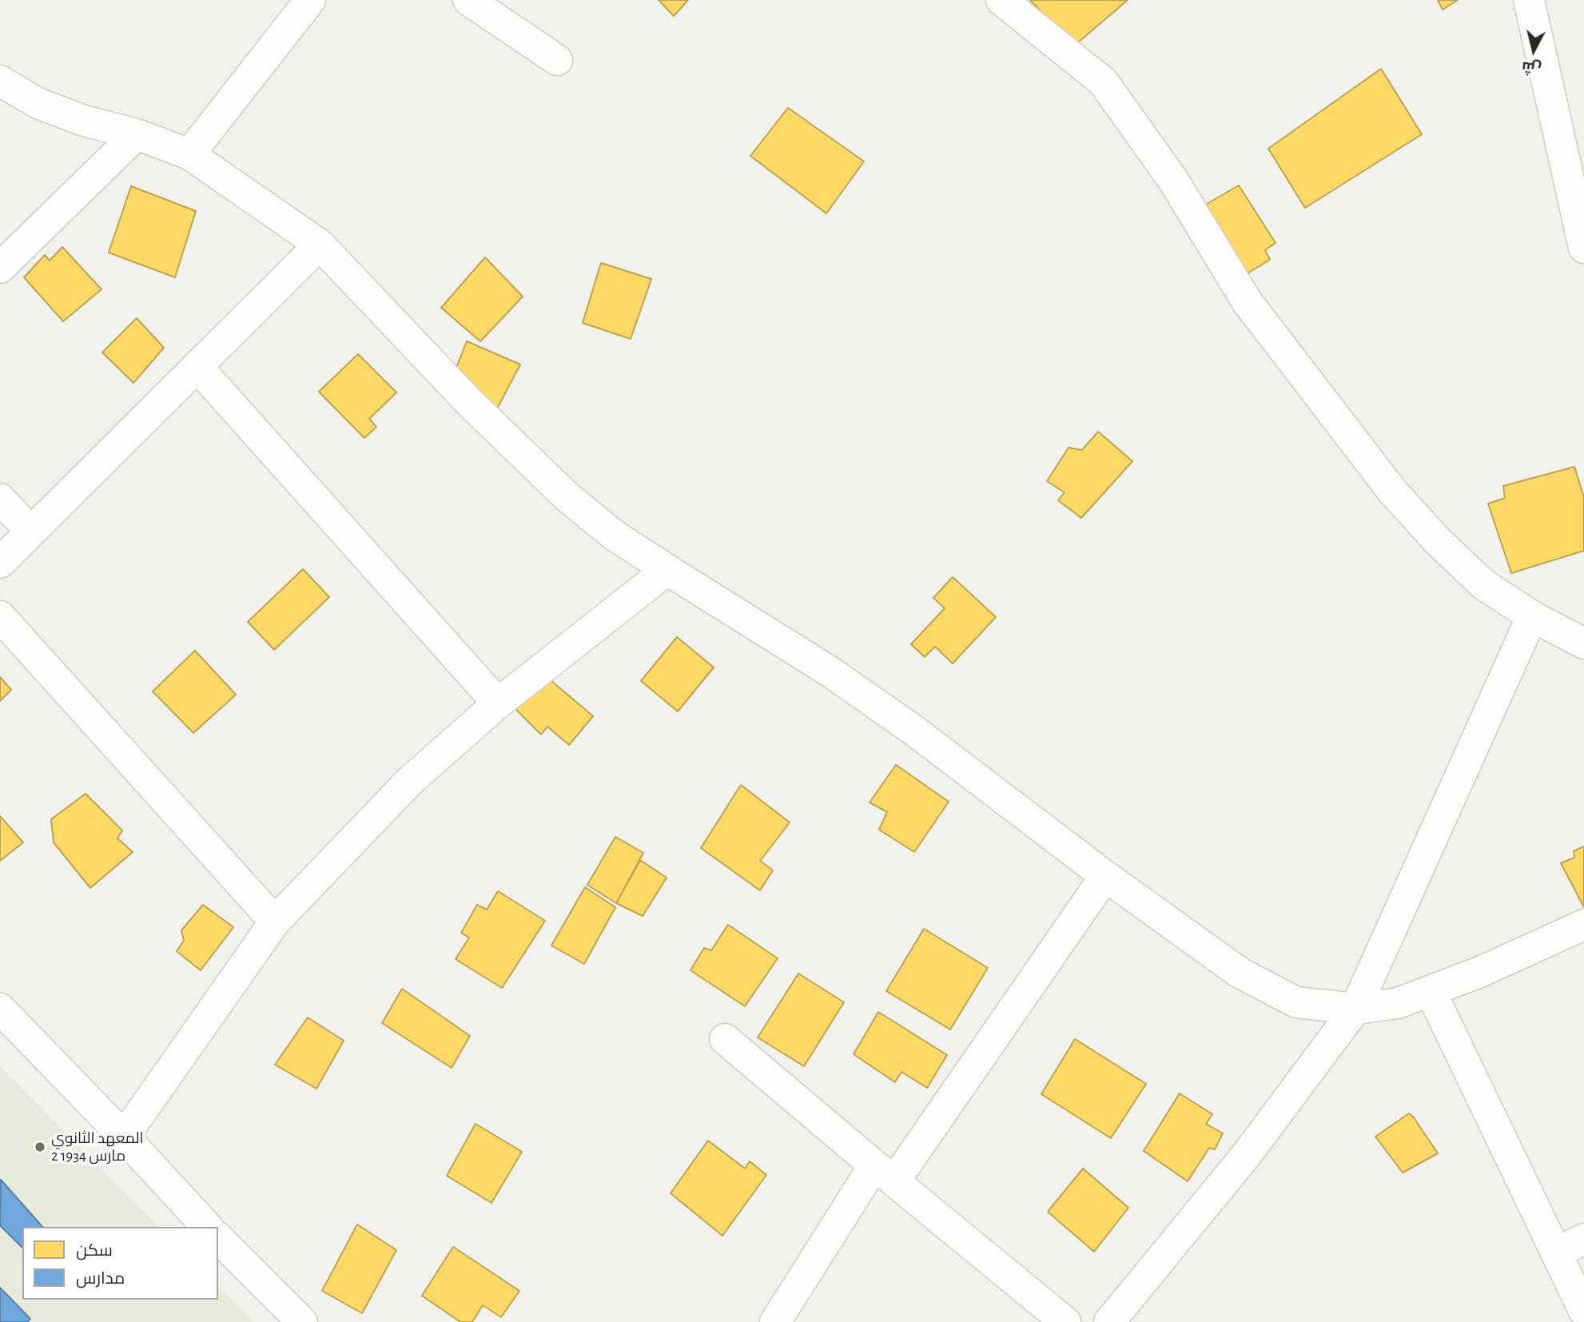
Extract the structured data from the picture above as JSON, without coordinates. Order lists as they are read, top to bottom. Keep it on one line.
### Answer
{"places":["المعهد الثانوي 2 مارس 1934"],"legend":["سكن","مدارس"],"north":"bottom"}
